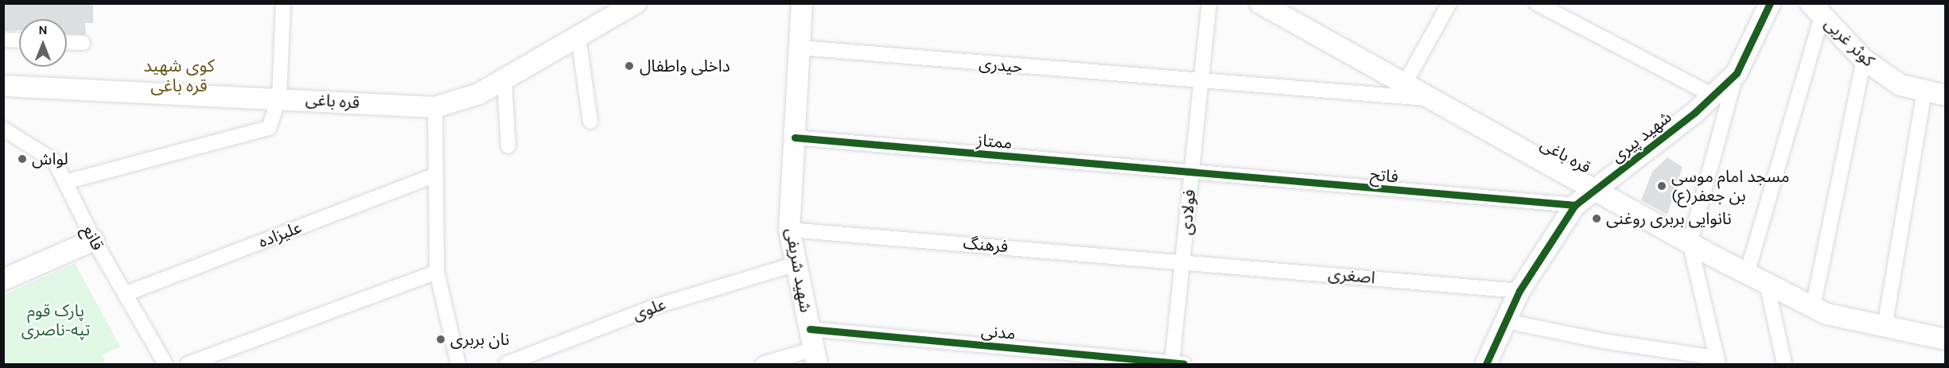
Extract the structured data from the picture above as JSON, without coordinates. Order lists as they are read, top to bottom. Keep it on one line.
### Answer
{"streets":{"main road":["کوثر غربی","قره باغی","شهید پیری","شهید شریفى"],"street":["حیدری","ممتاز","فاتح","فولادی","علیزاده","قانع","فرهنگ","اصغری","علوی","مدنی"]},"crossings":[["حیدری","قره باغی"],["حیدری","فولادی"],["حیدری","شهید شریفى"],["قره باغی","شهید پیری"],["شهید پیری","فاتح"],["شهید پیری","اصغری"],["ممتاز","فاتح"],["ممتاز","فولادی"],["ممتاز","شهید شریفى"],["فاتح","فولادی"],["فولادی","فرهنگ"],["فولادی","اصغری"],["فولادی","مدنی"],["علیزاده","قانع"],["فرهنگ","شهید شریفى"],["فرهنگ","اصغری"],["شهید شریفى","علوی"],["شهید شریفى","مدنی"]],"districts":["کوی شهید قره باغی"],"parks":["پارک قوم تپه-ناصری"],"places":["داخلی واطفال","لواش","مسجد امام موسی بن جعفر(ع)","نانوایی بربری روغنی","نان بربری"],"north":"top"}
